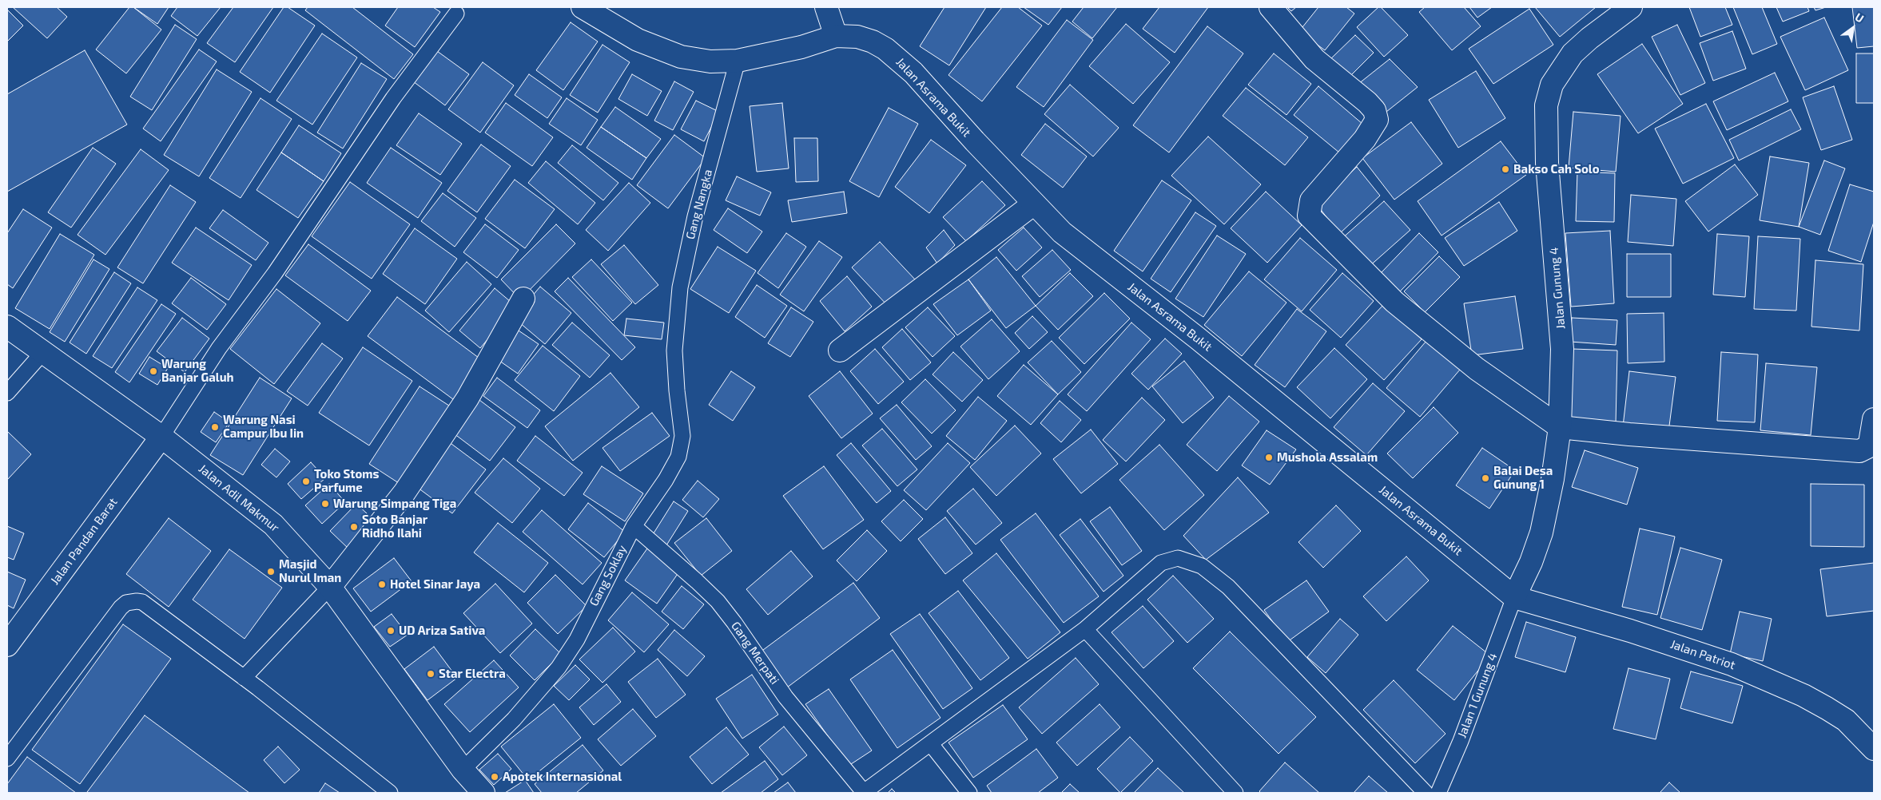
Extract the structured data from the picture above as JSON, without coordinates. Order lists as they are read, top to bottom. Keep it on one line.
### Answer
{"streets":{"street":["Jalan Asrama Bukit","Jalan Gunung 4","Jalan Adil Makmur","Jalan Pandan Barat","Jalan Patriot"],"lane":["Gang Nangka","Gang Soklay","Gang Merpati","Jalan 1 Gunung 4"]},"crossings":[["Jalan Asrama Bukit","Gang Nangka"],["Jalan Asrama Bukit","Jalan Gunung 4"],["Jalan Asrama Bukit","Jalan Patriot"],["Jalan Asrama Bukit","Jalan 1 Gunung 4"],["Gang Nangka","Gang Soklay"],["Jalan Gunung 4","Jalan Patriot"],["Jalan Gunung 4","Jalan 1 Gunung 4"],["Jalan Adil Makmur","Jalan Pandan Barat"],["Jalan Adil Makmur","Gang Soklay"],["Gang Soklay","Gang Merpati"],["Jalan Patriot","Jalan 1 Gunung 4"]],"places":["Bakso Cah Solo","Warung Banjar Galuh","Warung Nasi Campur Ibu Iin","Mushola Assalam","Balai Desa Gunung 1","Toko Stoms Parfume","Warung Simpang Tiga","Soto Banjar Ridho Ilahi","Masjid Nurul Iman","Hotel Sinar Jaya","UD Ariza Sativa","Star Electra","Apotek Internasional"],"north":"top right"}
